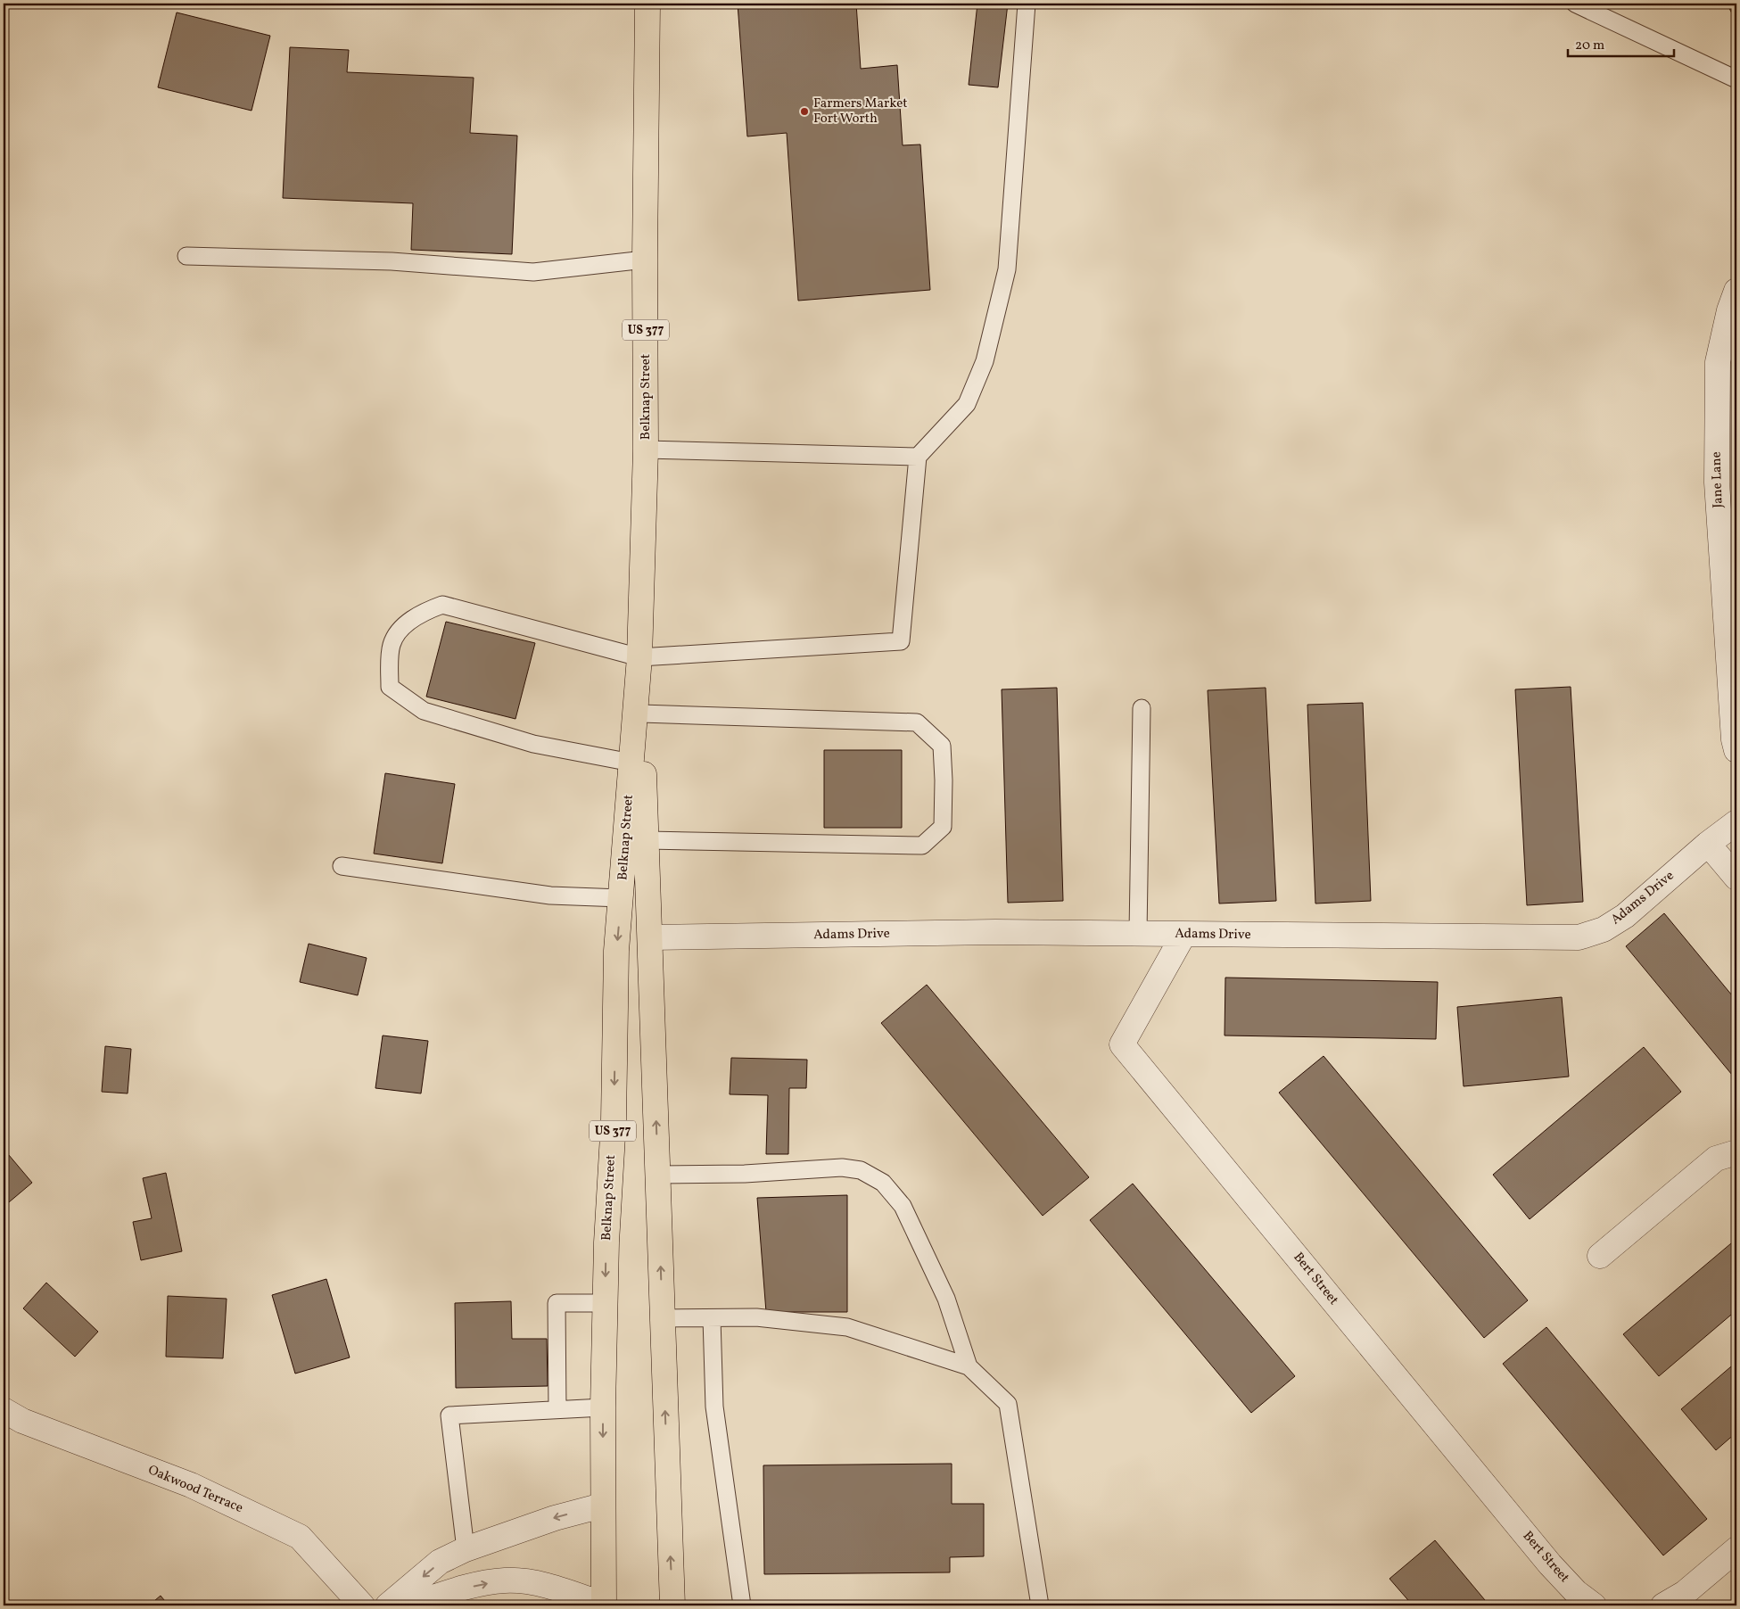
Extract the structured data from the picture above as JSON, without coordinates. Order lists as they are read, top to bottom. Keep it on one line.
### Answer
{"streets":{"main road":["US 377","Belknap Street"],"street":["Jane Lane","Adams Drive","Bert Street","Oakwood Terrace"]},"crossings":[["Belknap Street","Adams Drive"],["Adams Drive","Bert Street"]],"places":["Farmers Market Fort Worth"],"scale_bar":"20 m"}
